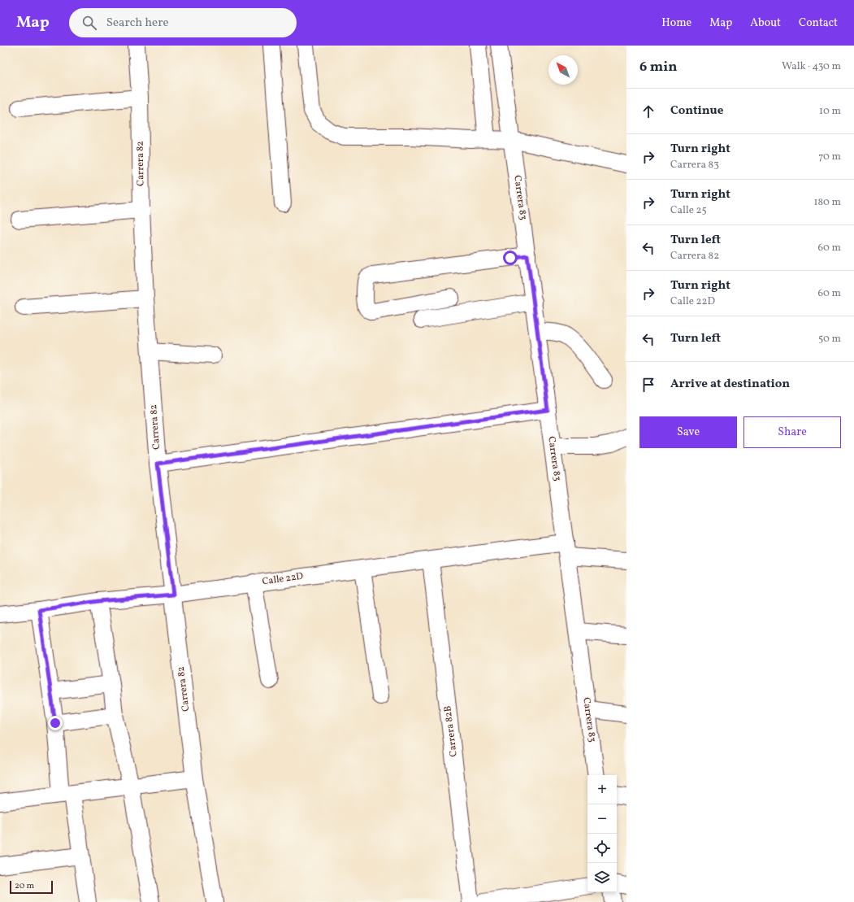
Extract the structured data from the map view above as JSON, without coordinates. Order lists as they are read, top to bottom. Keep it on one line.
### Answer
{"streets":{"street":["Carrera 82","Carrera 83","Calle 22D","Carrera 82B"]},"crossings":[["Carrera 82","Calle 22D"],["Carrera 83","Calle 22D"],["Calle 22D","Carrera 82B"]],"scale_bar":"20 m","north":"top left","page":{"header":"Map","search":"Search here","nav":["Home","Map","About","Contact"],"heading":["6 min","Walk · 430 m"],"list":[["Continue","10 m"],["Turn right","Carrera 83","70 m"],["Turn right","Calle 25","180 m"],["Turn left","Carrera 82","60 m"],["Turn right","Calle 22D","60 m"],["Turn left","50 m"],"Arrive at destination"],"buttons":["Save","Share"],"map_buttons":["+","−"],"scale":"20 m"}}
